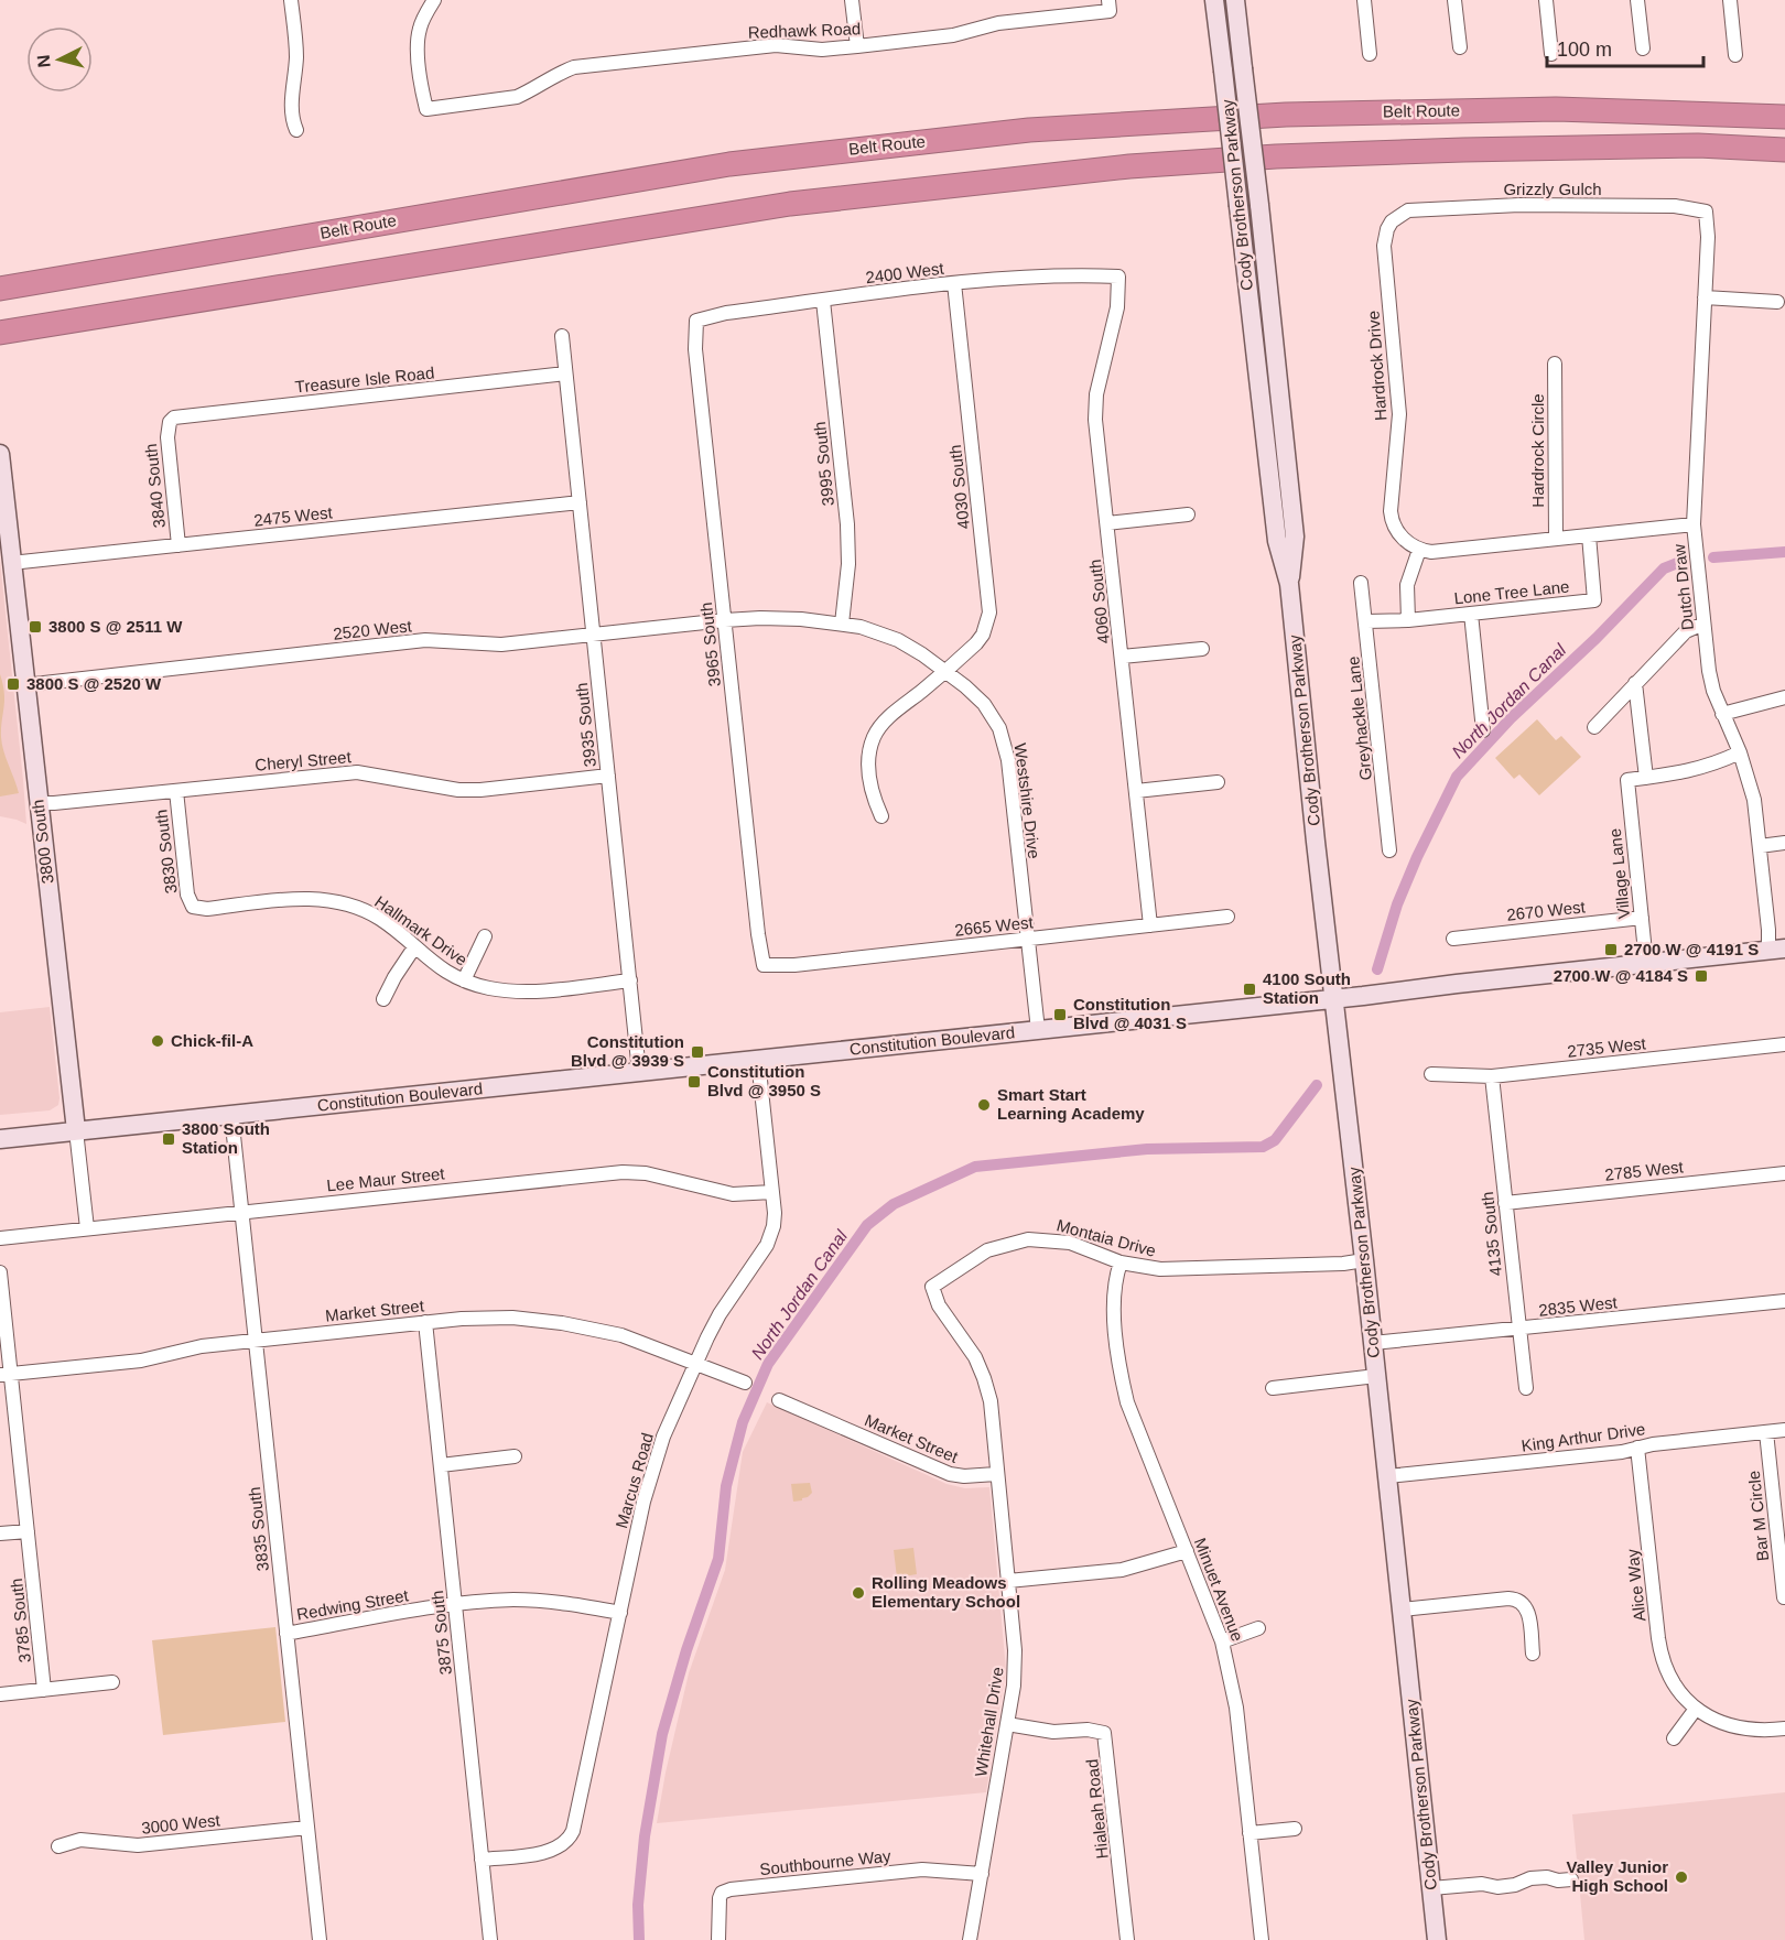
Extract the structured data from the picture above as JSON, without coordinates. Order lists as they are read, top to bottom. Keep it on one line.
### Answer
{"streets":{"highway":["Belt Route"],"main road":["Cody Brotherson Parkway","3800 South","Constitution Boulevard"],"street":["Redhawk Road","Grizzly Gulch","2400 West","Hardrock Drive","Treasure Isle Road","Hardrock Circle","3995 South","3840 South","4030 South","2475 West","Dutch Draw","Lone Tree Lane","4060 South","2520 West","3965 South","Greyhackle Lane","3935 South","Cheryl Street","Westshire Drive","3830 South","Village Lane","2670 West","2665 West","Hallmark Drive","2735 West","2785 West","Lee Maur Street","4135 South","Montaia Drive","2835 West","Market Street","King Arthur Drive","Marcus Road","Bar M Circle","3835 South","Alice Way","Minuet Avenue","Redwing Street","3785 South","3875 South","Whitehall Drive","Hialeah Road","3000 West","Southbourne Way"]},"crossings":[["Grizzly Gulch","Hardrock Drive"],["Grizzly Gulch","Dutch Draw"],["Cody Brotherson Parkway","Constitution Boulevard"],["Cody Brotherson Parkway","Montaia Drive"],["Cody Brotherson Parkway","2835 West"],["Cody Brotherson Parkway","King Arthur Drive"],["2400 West","3995 South"],["2400 West","4030 South"],["2400 West","4060 South"],["2400 West","3965 South"],["Treasure Isle Road","3840 South"],["Treasure Isle Road","3935 South"],["3995 South","Westshire Drive"],["3840 South","2475 West"],["4030 South","Westshire Drive"],["2475 West","3935 South"],["2475 West","3800 South"],["Dutch Draw","Constitution Boulevard"],["Lone Tree Lane","Greyhackle Lane"],["4060 South","2665 West"],["2520 West","3965 South"],["2520 West","3935 South"],["2520 West","Westshire Drive"],["2520 West","3800 South"],["3965 South","Westshire Drive"],["3965 South","2665 West"],["3935 South","Cheryl Street"],["3935 South","Hallmark Drive"],["3935 South","Constitution Boulevard"],["Cheryl Street","3800 South"],["Cheryl Street","3830 South"],["Westshire Drive","2665 West"],["Westshire Drive","Constitution Boulevard"],["3800 South","Constitution Boulevard"],["3800 South","Lee Maur Street"],["3830 South","Hallmark Drive"],["Village Lane","2670 West"],["Village Lane","Constitution Boulevard"],["Constitution Boulevard","Marcus Road"],["Constitution Boulevard","3835 South"],["2735 West","4135 South"],["2785 West","4135 South"],["Lee Maur Street","Marcus Road"],["Lee Maur Street","3835 South"],["4135 South","2835 West"],["Montaia Drive","Minuet Avenue"],["Montaia Drive","Whitehall Drive"],["Market Street","Marcus Road"],["Market Street","3835 South"],["Market Street","3785 South"],["Market Street","3875 South"],["Market Street","Whitehall Drive"],["King Arthur Drive","Bar M Circle"],["King Arthur Drive","Alice Way"],["Marcus Road","Redwing Street"],["Marcus Road","3875 South"],["3835 South","Redwing Street"],["3835 South","3000 West"],["Redwing Street","3875 South"],["Whitehall Drive","Hialeah Road"],["Whitehall Drive","Southbourne Way"]],"water":["North Jordan Canal"],"places":{"transit":["3800 S @ 2511 W","3800 S @ 2520 W","2700 W @ 4191 S","2700 W @ 4184 S","4100 South Station","Constitution Blvd @ 4031 S","Constitution Blvd @ 3939 S","Constitution Blvd @ 3950 S","3800 South Station"],"other":["Chick-fil-A","Smart Start Learning Academy","Rolling Meadows Elementary School","Valley Junior High School"]},"scale_bar":"100 m","north":"left"}
